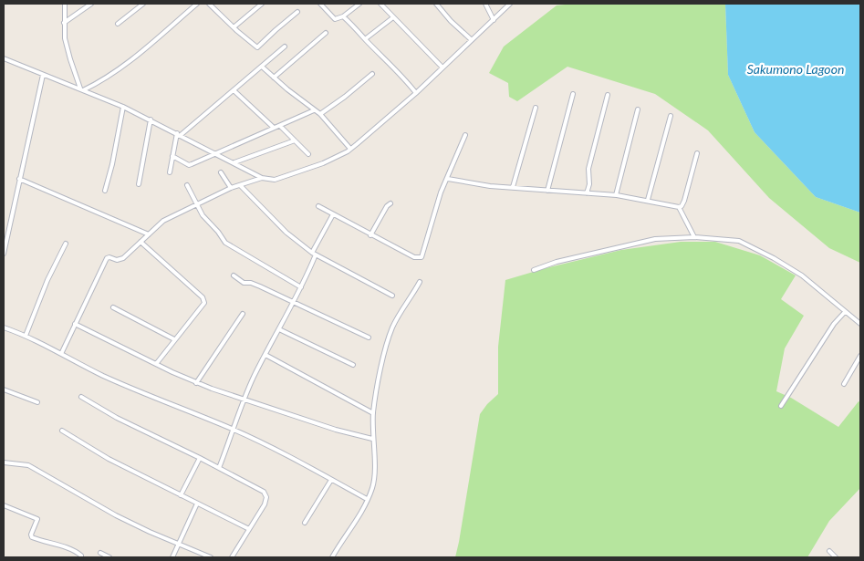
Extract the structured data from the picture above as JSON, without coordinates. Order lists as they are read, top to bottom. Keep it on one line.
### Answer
{"water":["Sakumono Lagoon"]}
